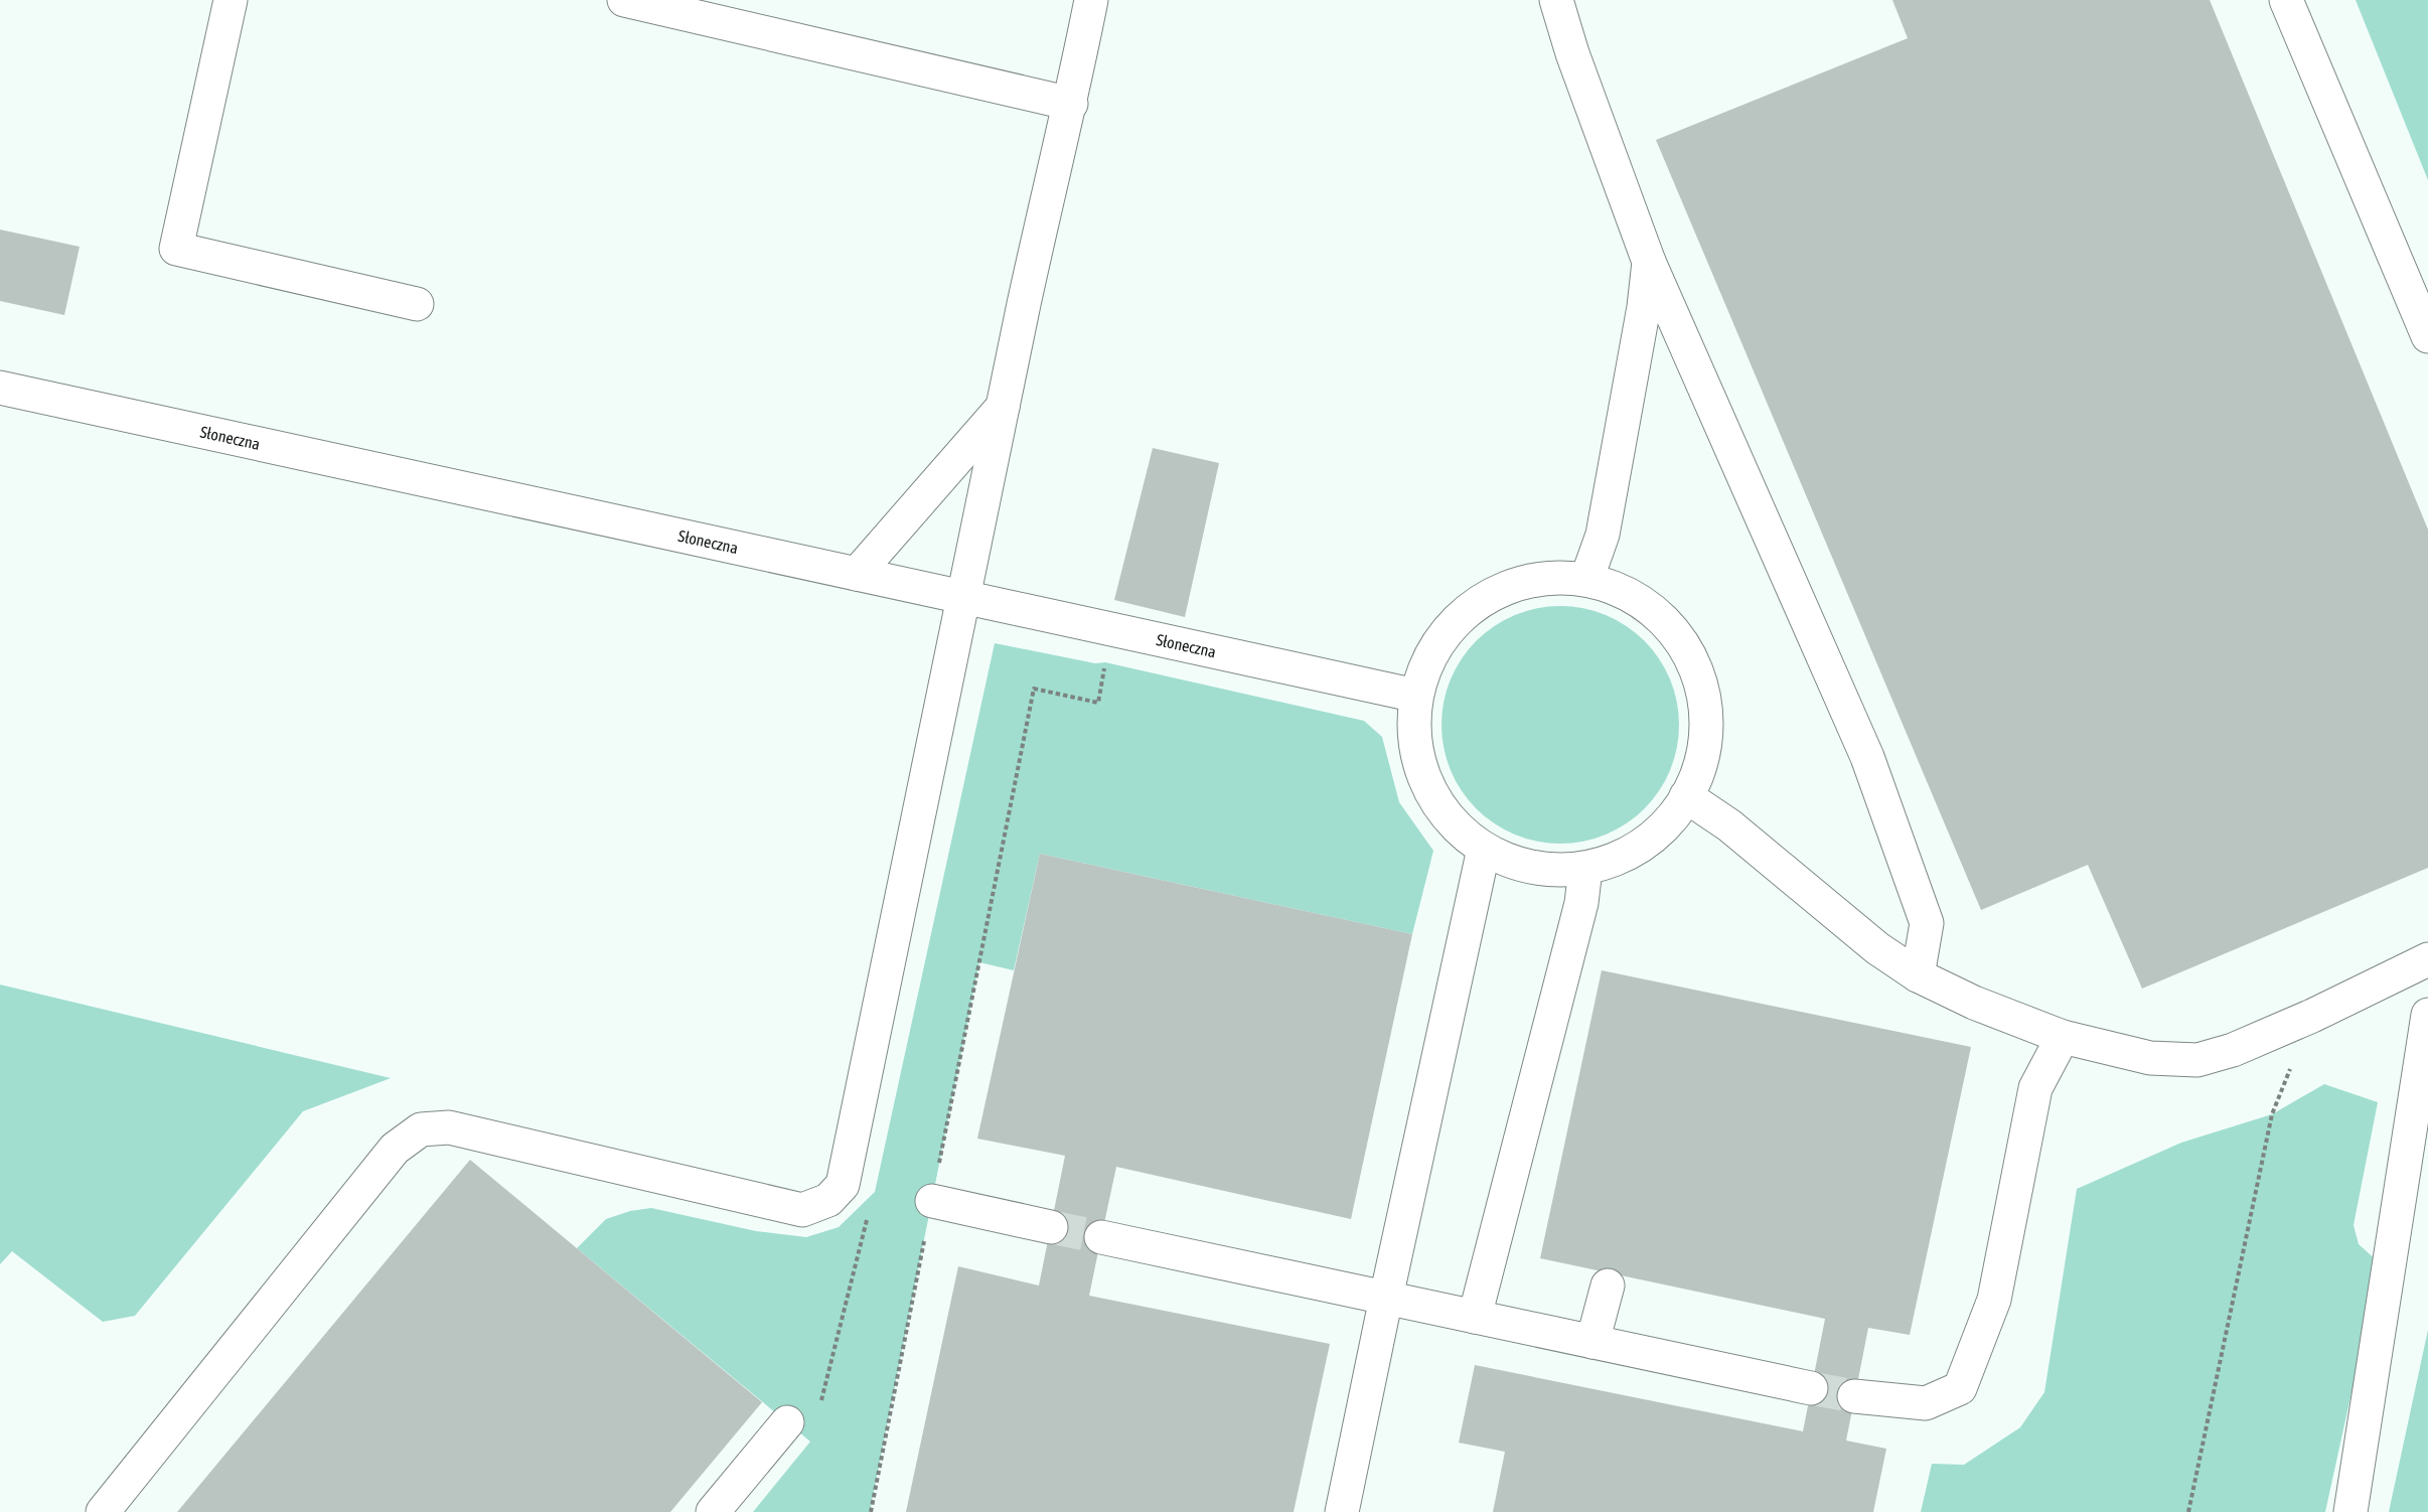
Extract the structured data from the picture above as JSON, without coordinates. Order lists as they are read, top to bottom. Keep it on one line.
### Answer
{"streets":{"lane":["Słoneczna"]}}
